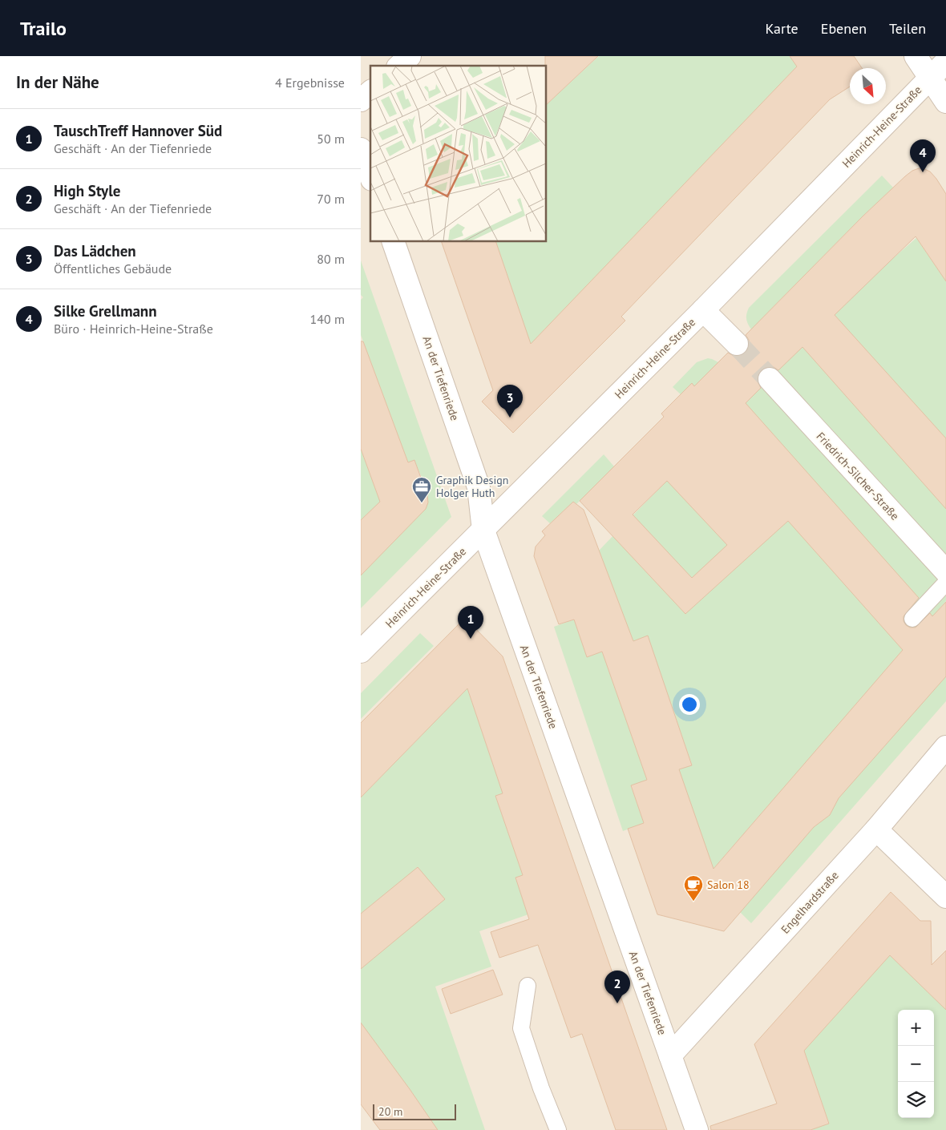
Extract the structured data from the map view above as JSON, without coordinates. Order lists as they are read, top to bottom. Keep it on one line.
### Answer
{"streets":{"street":["Heinrich-Heine-Straße","An der Tiefenriede","Friedrich-Silcher-Straße","Engelhardstraße"]},"crossings":[["Heinrich-Heine-Straße","An der Tiefenriede"],["An der Tiefenriede","Engelhardstraße"]],"places":{"office":["Graphik Design Holger Huth"],"cafe":["Salon 18"]},"scale_bar":"20 m","north":"bottom right","page":{"header":"Trailo","nav":["Karte","Ebenen","Teilen"],"heading":["In der Nähe","4 Ergebnisse"],"list":[{"mark":"1","name":"TauschTreff Hannover Süd","note":"Geschäft · An der Tiefenriede","value":"50 m"},{"mark":"2","name":"High Style","note":"Geschäft · An der Tiefenriede","value":"70 m"},{"mark":"3","name":"Das Lädchen","note":"Öffentliches Gebäude","value":"80 m"},{"mark":"4","name":"Silke Grellmann","note":"Büro · Heinrich-Heine-Straße","value":"140 m"}],"pins":["4","3","1","2"],"map_buttons":["+","−"],"scale":"20 m"}}
